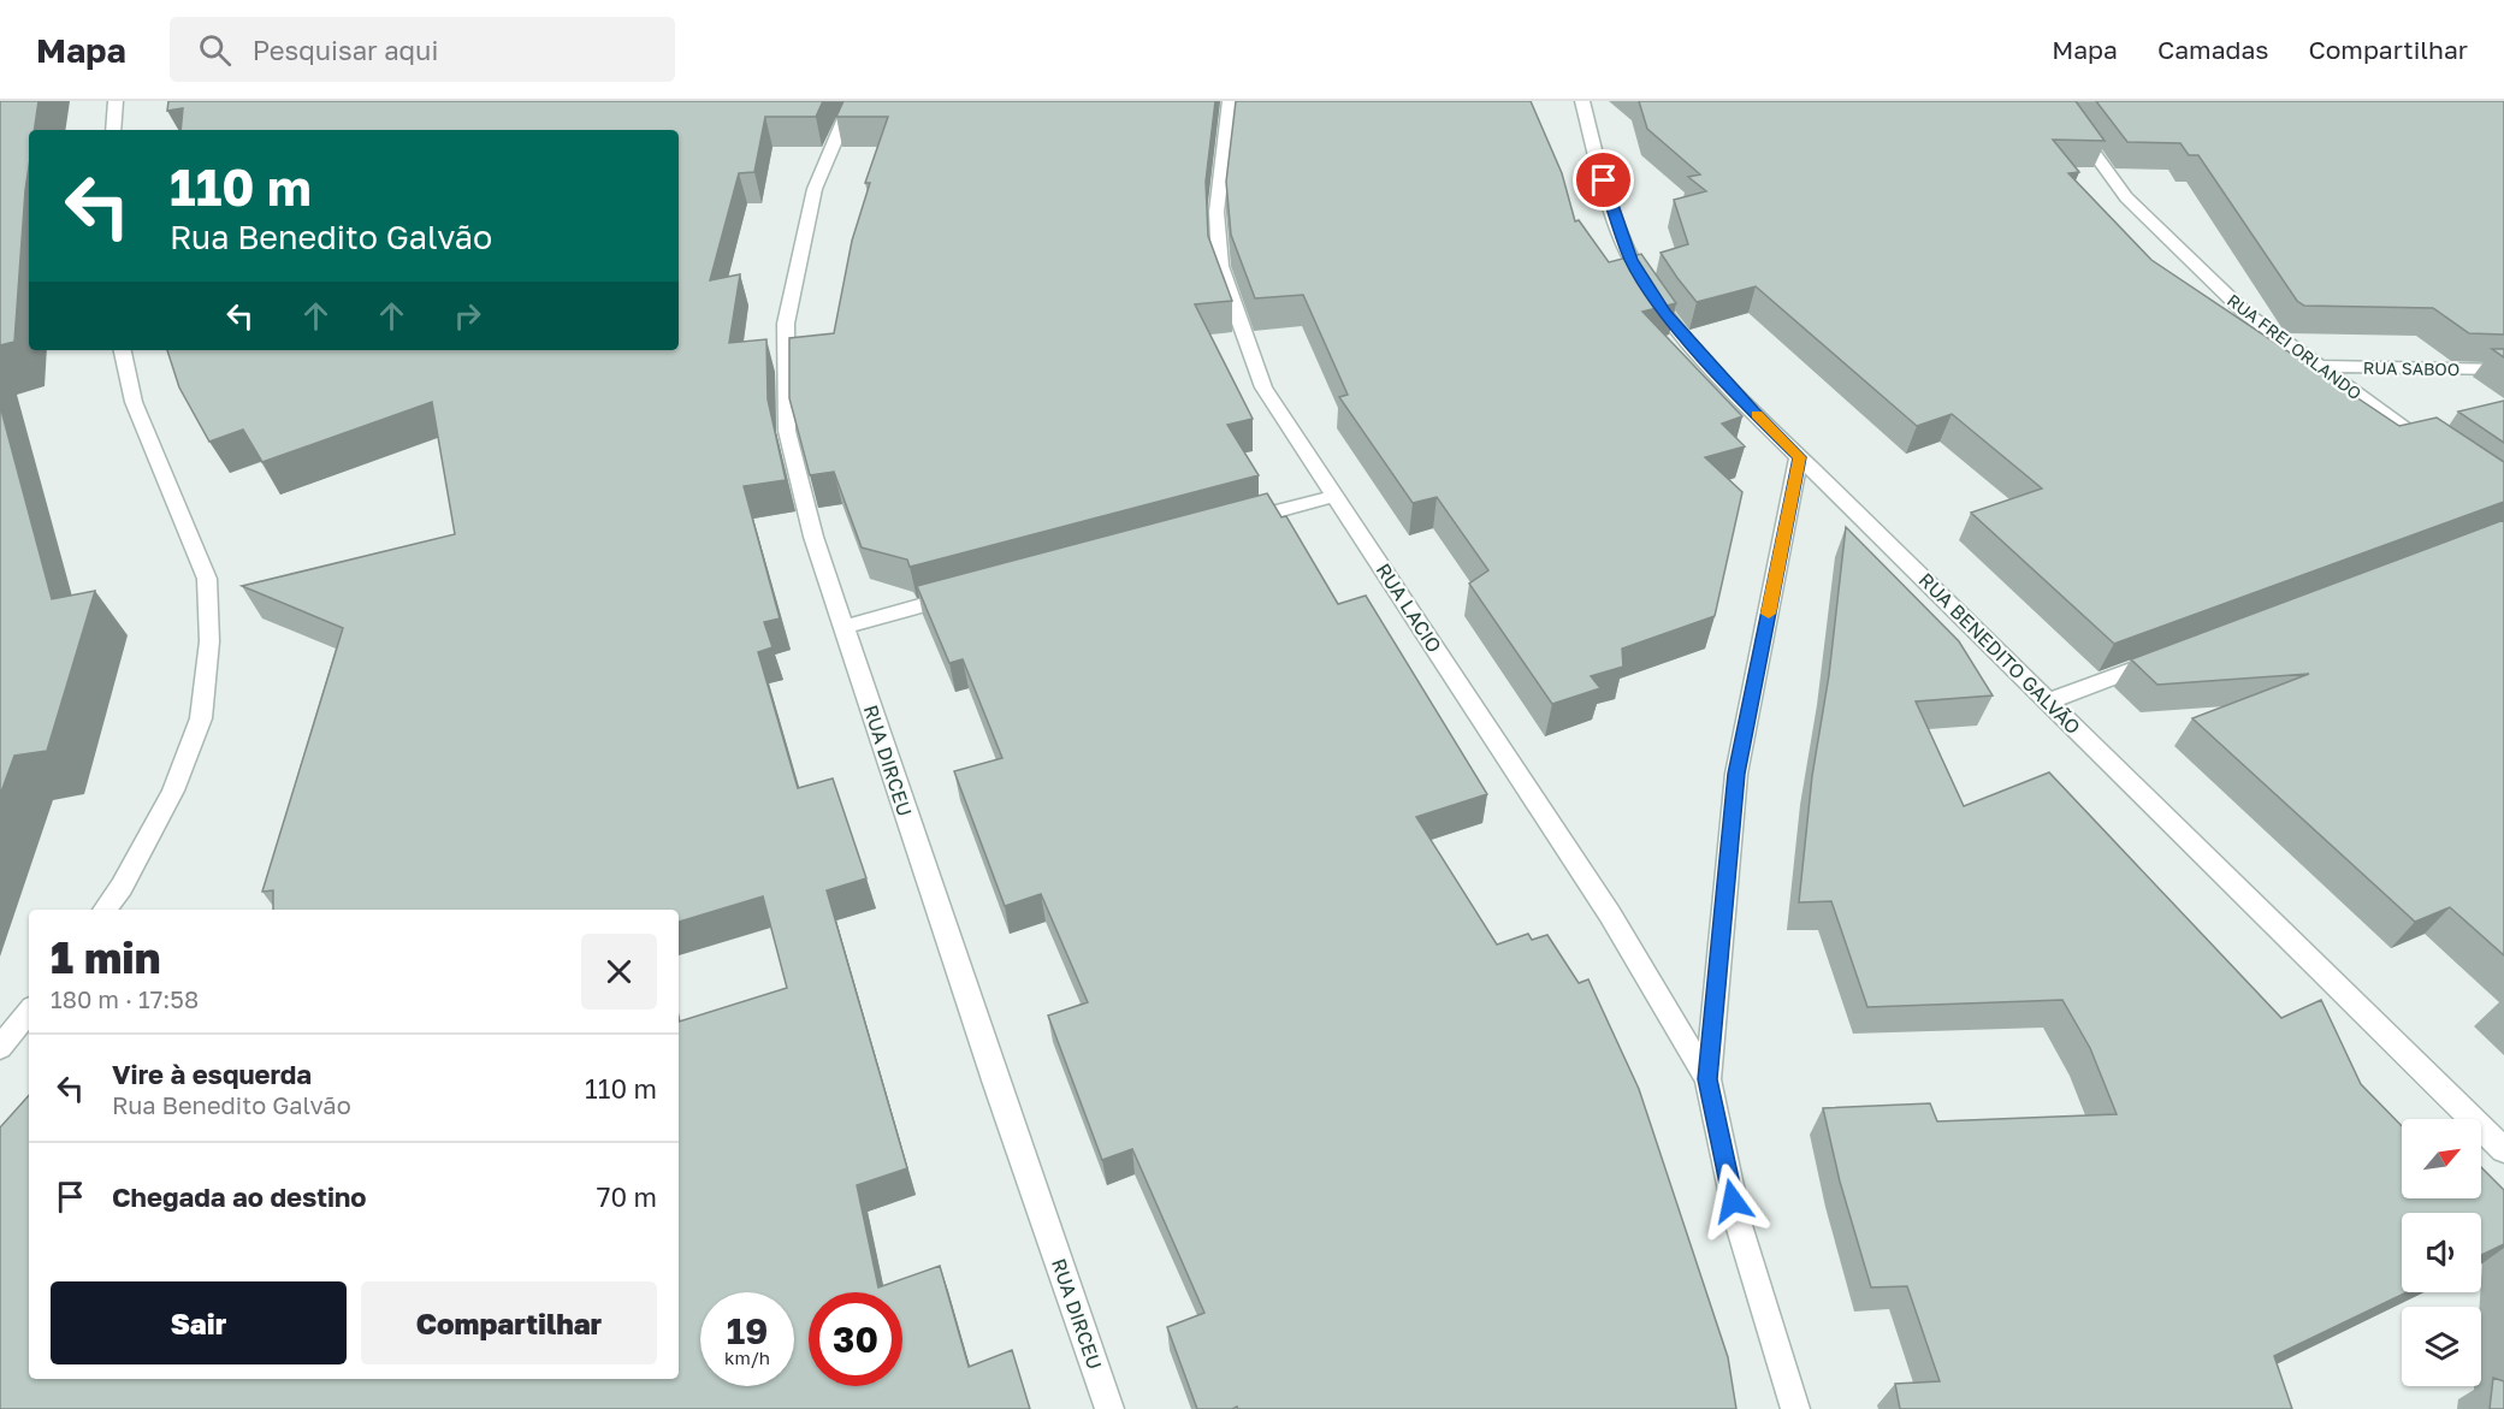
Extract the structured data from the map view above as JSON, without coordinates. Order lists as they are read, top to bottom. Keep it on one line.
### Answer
{"streets":{"street":["RUA FREI ORLANDO","RUA SABOO","RUA LACIO","RUA BENEDITO GALVÃO","RUA DIRCEU"]},"crossings":[["RUA FREI ORLANDO","RUA SABOO"]],"north":"top right","page":{"header":"Mapa","search":"Pesquisar aqui","nav":["Mapa","Camadas","Compartilhar"],"turn":["110 m","Rua Benedito Galvão"],"heading":["1 min","180 m · 17:58"],"list":[{"name":"Vire à esquerda","note":"Rua Benedito Galvão","value":"110 m"},{"name":"Chegada ao destino","value":"70 m"}],"buttons":["Sair","Compartilhar"],"speed":"19 km/h","limit":"30"}}
